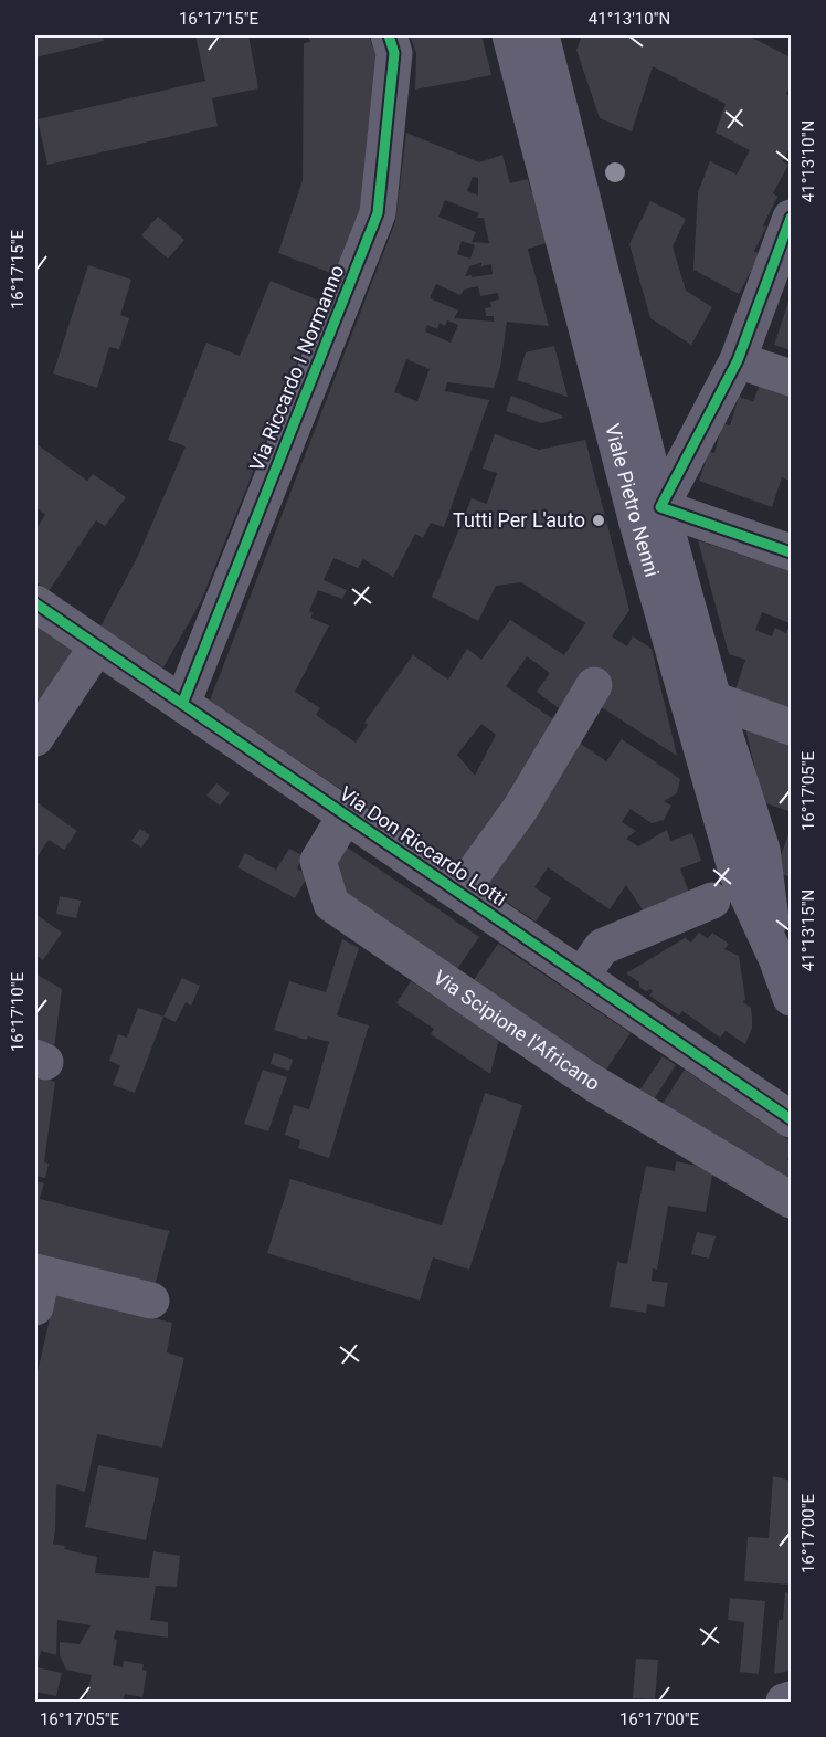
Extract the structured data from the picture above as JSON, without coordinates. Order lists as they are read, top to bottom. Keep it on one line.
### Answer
{"streets":{"main road":["Viale Pietro Nenni"],"street":["Via Riccardo I Normanno","Via Don Riccardo Lotti","Via Scipione l'Africano"]},"crossings":[["Via Riccardo I Normanno","Via Don Riccardo Lotti"],["Via Don Riccardo Lotti","Via Scipione l'Africano"]],"places":["Tutti Per L'auto"],"coordinates":["16°17'15\"E","41°13'10\"N","16°17'05\"E","41°13'15\"N","16°17'10\"E","16°17'00\"E"]}
